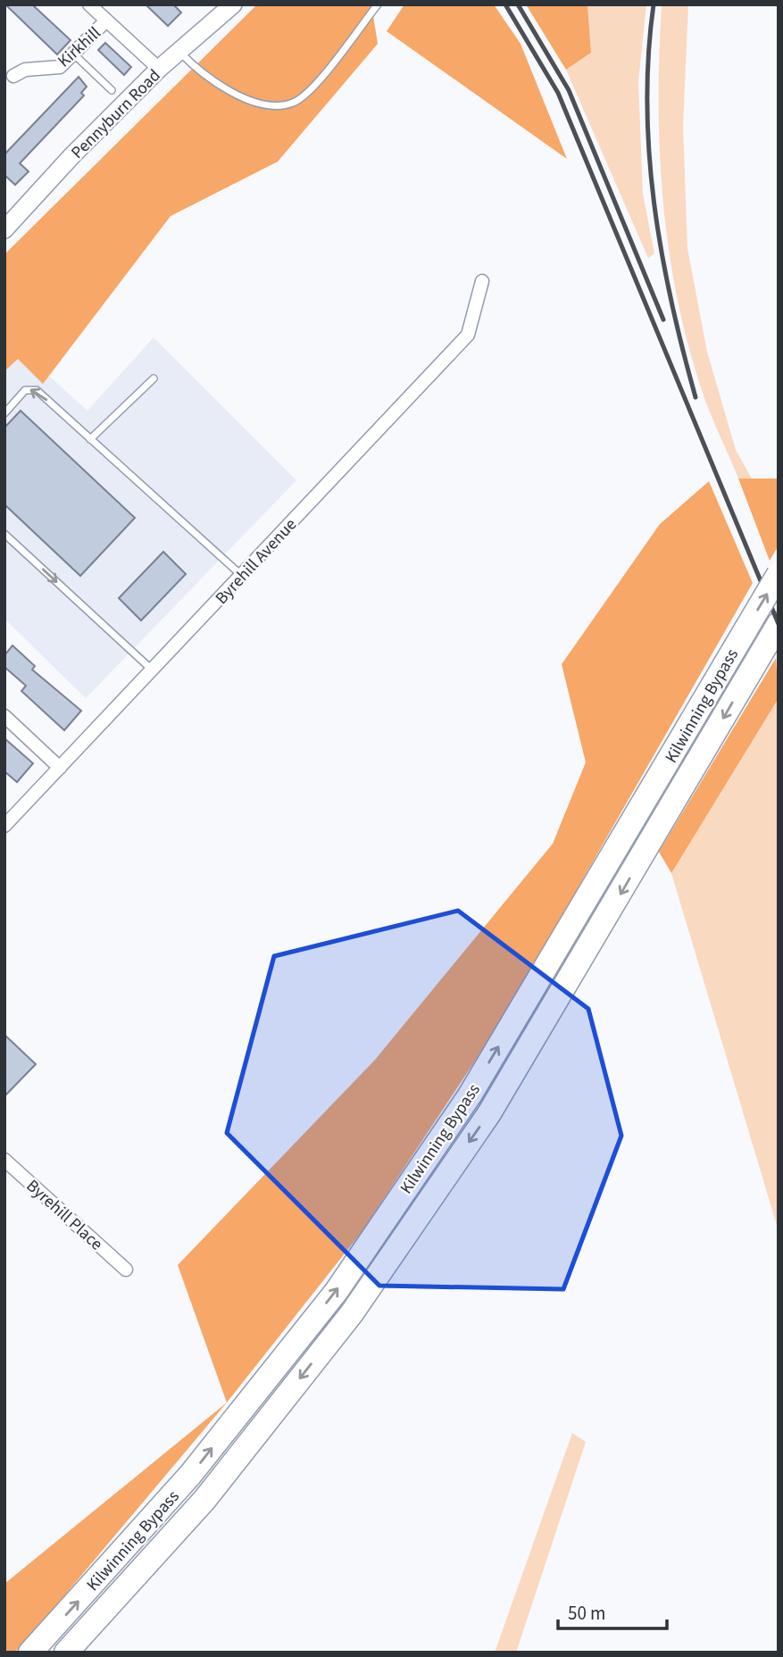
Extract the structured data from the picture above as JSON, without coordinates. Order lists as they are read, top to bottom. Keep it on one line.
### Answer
{"streets":{"highway":["Kilwinning Bypass"],"street":["Kirkhill","Pennyburn Road","Byrehill Avenue","Byrehill Place"]},"scale_bar":"50 m"}
